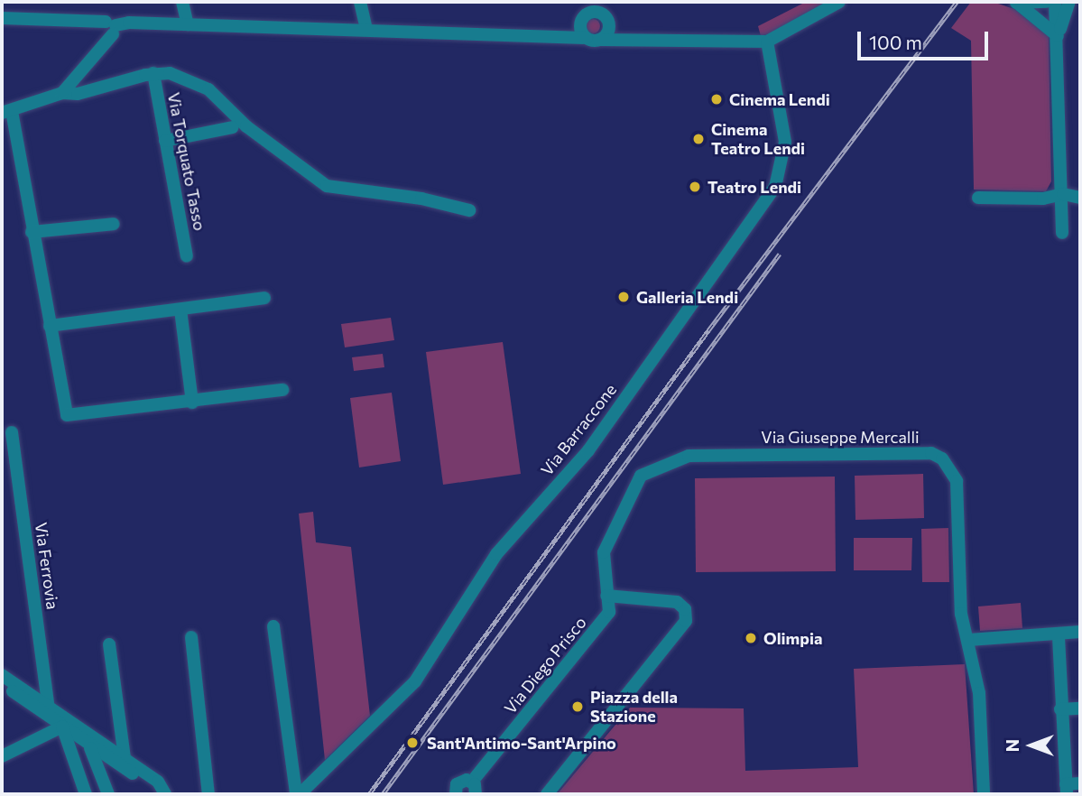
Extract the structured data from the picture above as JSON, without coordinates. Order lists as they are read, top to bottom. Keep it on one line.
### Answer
{"streets":{"street":["Via Torquato Tasso","Via Barraccone","Via Giuseppe Mercalli","Via Ferrovia","Via Diego Prisco"]},"crossings":[["Via Giuseppe Mercalli","Via Diego Prisco"]],"places":["Cinema Lendi","Cinema Teatro Lendi","Teatro Lendi","Galleria Lendi","Olimpia","Piazza della Stazione","Sant'Antimo-Sant'Arpino"],"scale_bar":"100 m","north":"left"}
